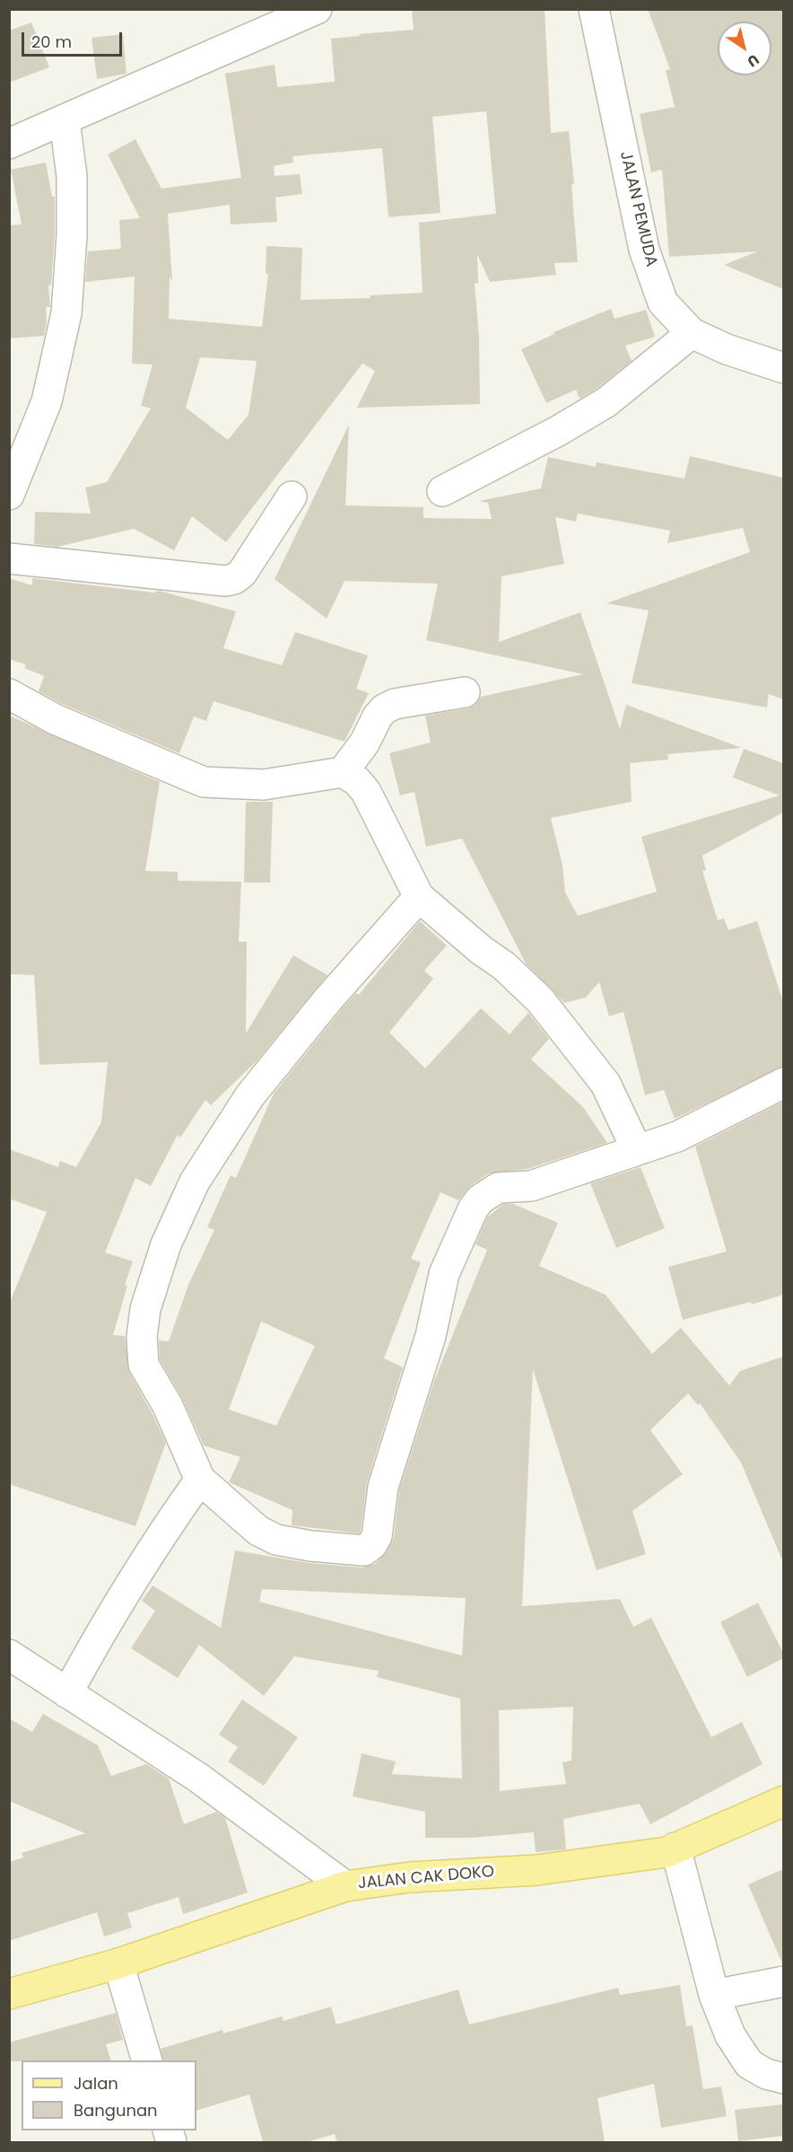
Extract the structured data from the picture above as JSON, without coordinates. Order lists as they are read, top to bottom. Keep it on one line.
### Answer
{"streets":{"main road":["JALAN CAK DOKO"],"street":["JALAN PEMUDA"]},"legend":["Jalan","Bangunan"],"scale_bar":"20 m","north":"bottom right"}
